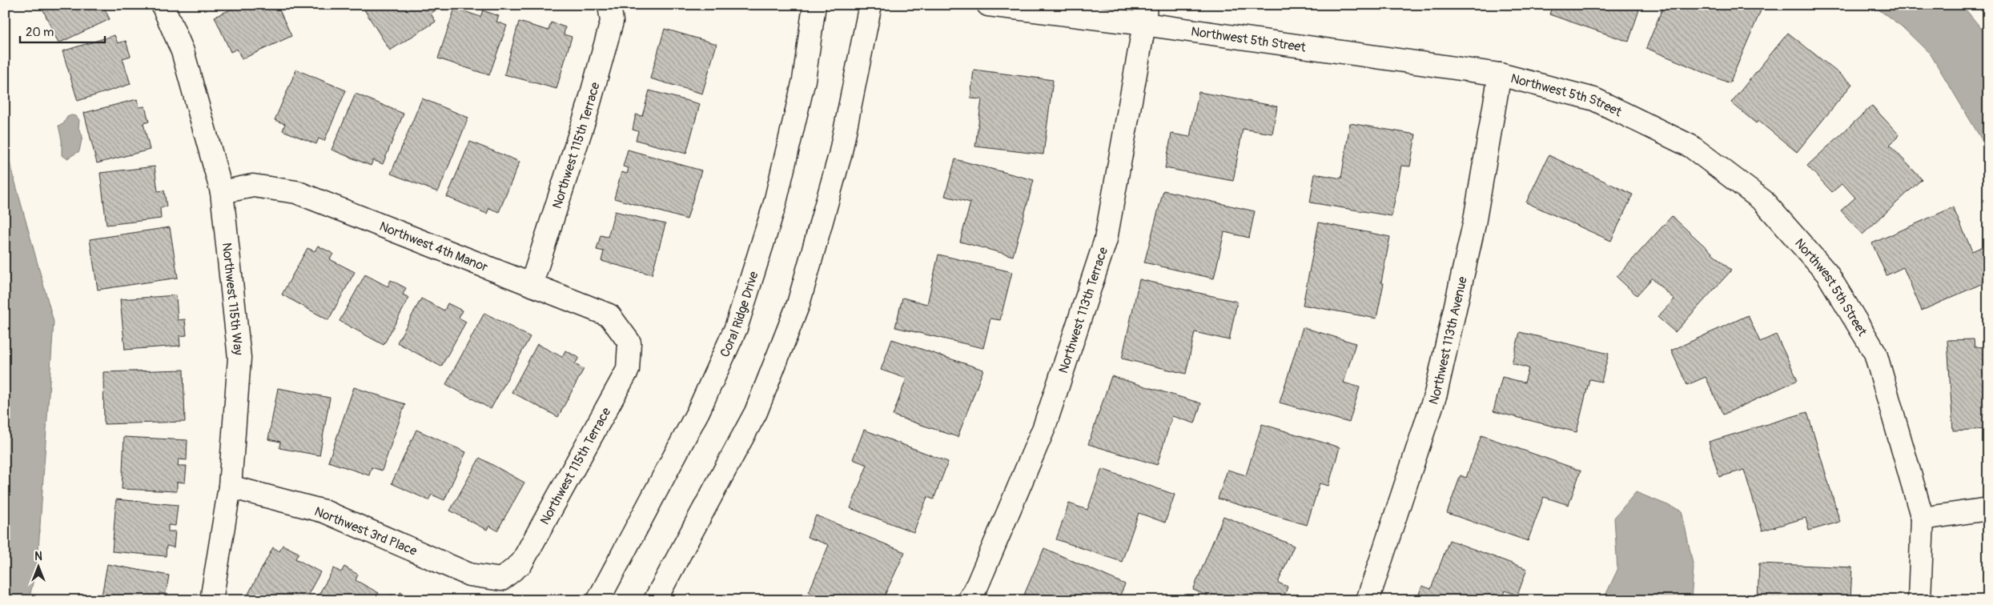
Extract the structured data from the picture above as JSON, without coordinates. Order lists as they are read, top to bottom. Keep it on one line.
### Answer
{"streets":{"street":["Northwest 5th Street","Northwest 115th Terrace","Northwest 4th Manor","Northwest 115th Way","Northwest 113th Terrace","Coral Ridge Drive","Northwest 113th Avenue","Northwest 3rd Place"]},"crossings":[["Northwest 5th Street","Northwest 113th Terrace"],["Northwest 5th Street","Northwest 113th Avenue"],["Northwest 115th Terrace","Northwest 4th Manor"],["Northwest 115th Terrace","Northwest 3rd Place"],["Northwest 4th Manor","Northwest 115th Way"],["Northwest 115th Way","Northwest 3rd Place"]],"scale_bar":"20 m","north":"top"}
